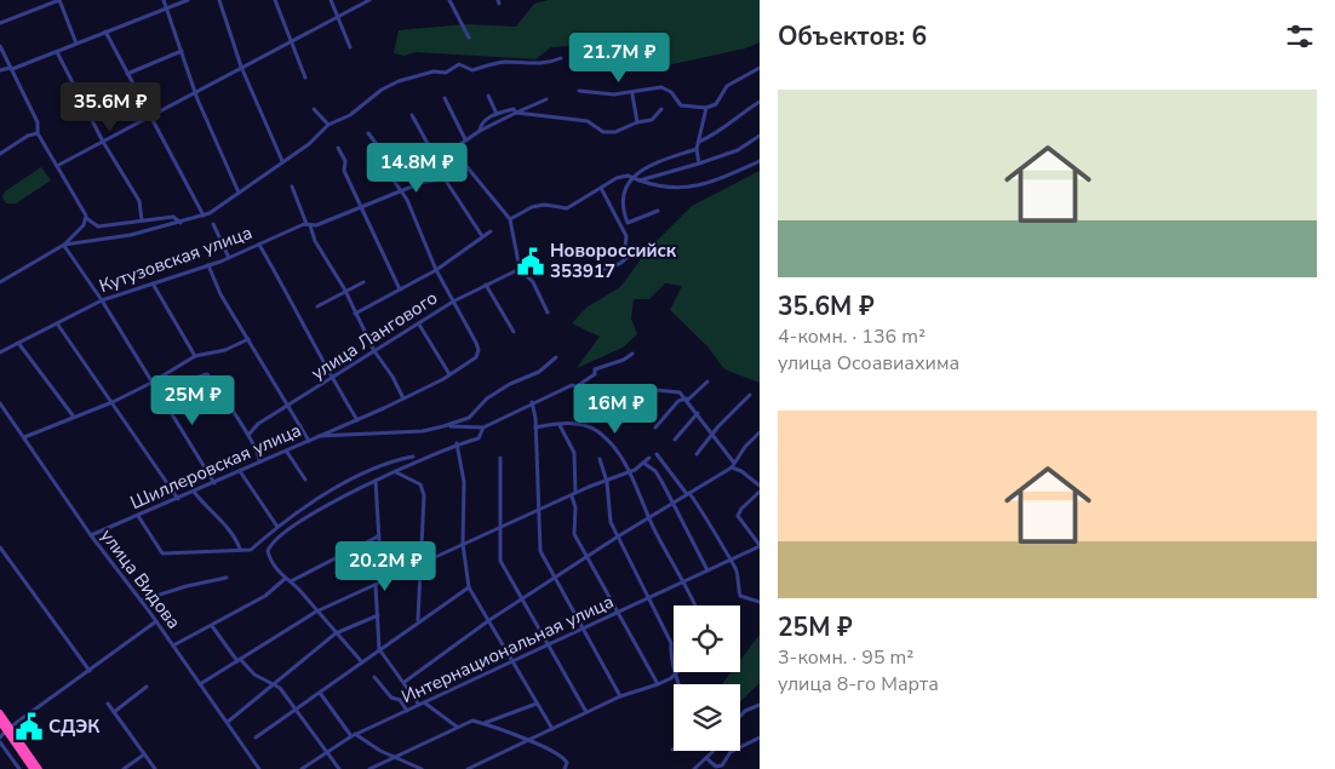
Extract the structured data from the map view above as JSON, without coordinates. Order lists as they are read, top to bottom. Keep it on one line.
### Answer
{"streets":{"street":["Кутузовская улица","улица Лангового","Шиллеровская улица","улица Видова","Интернациональная улица"]},"crossings":[["улица Лангового","Шиллеровская улица"],["Шиллеровская улица","улица Видова"]],"places":{"public building":["Новороссийск 353917","СДЭК"]},"page":{"heading":"Объектов: 6","price":["21.7M ₽","35.6M ₽","14.8M ₽","25M ₽","16M ₽","20.2M ₽"],"list":[{"name":"35.6M ₽","note":"4-комн. · 136 m² · улица Осоавиахима"},{"name":"25M ₽","note":"3-комн. · 95 m² · улица 8-го Марта"}]}}
